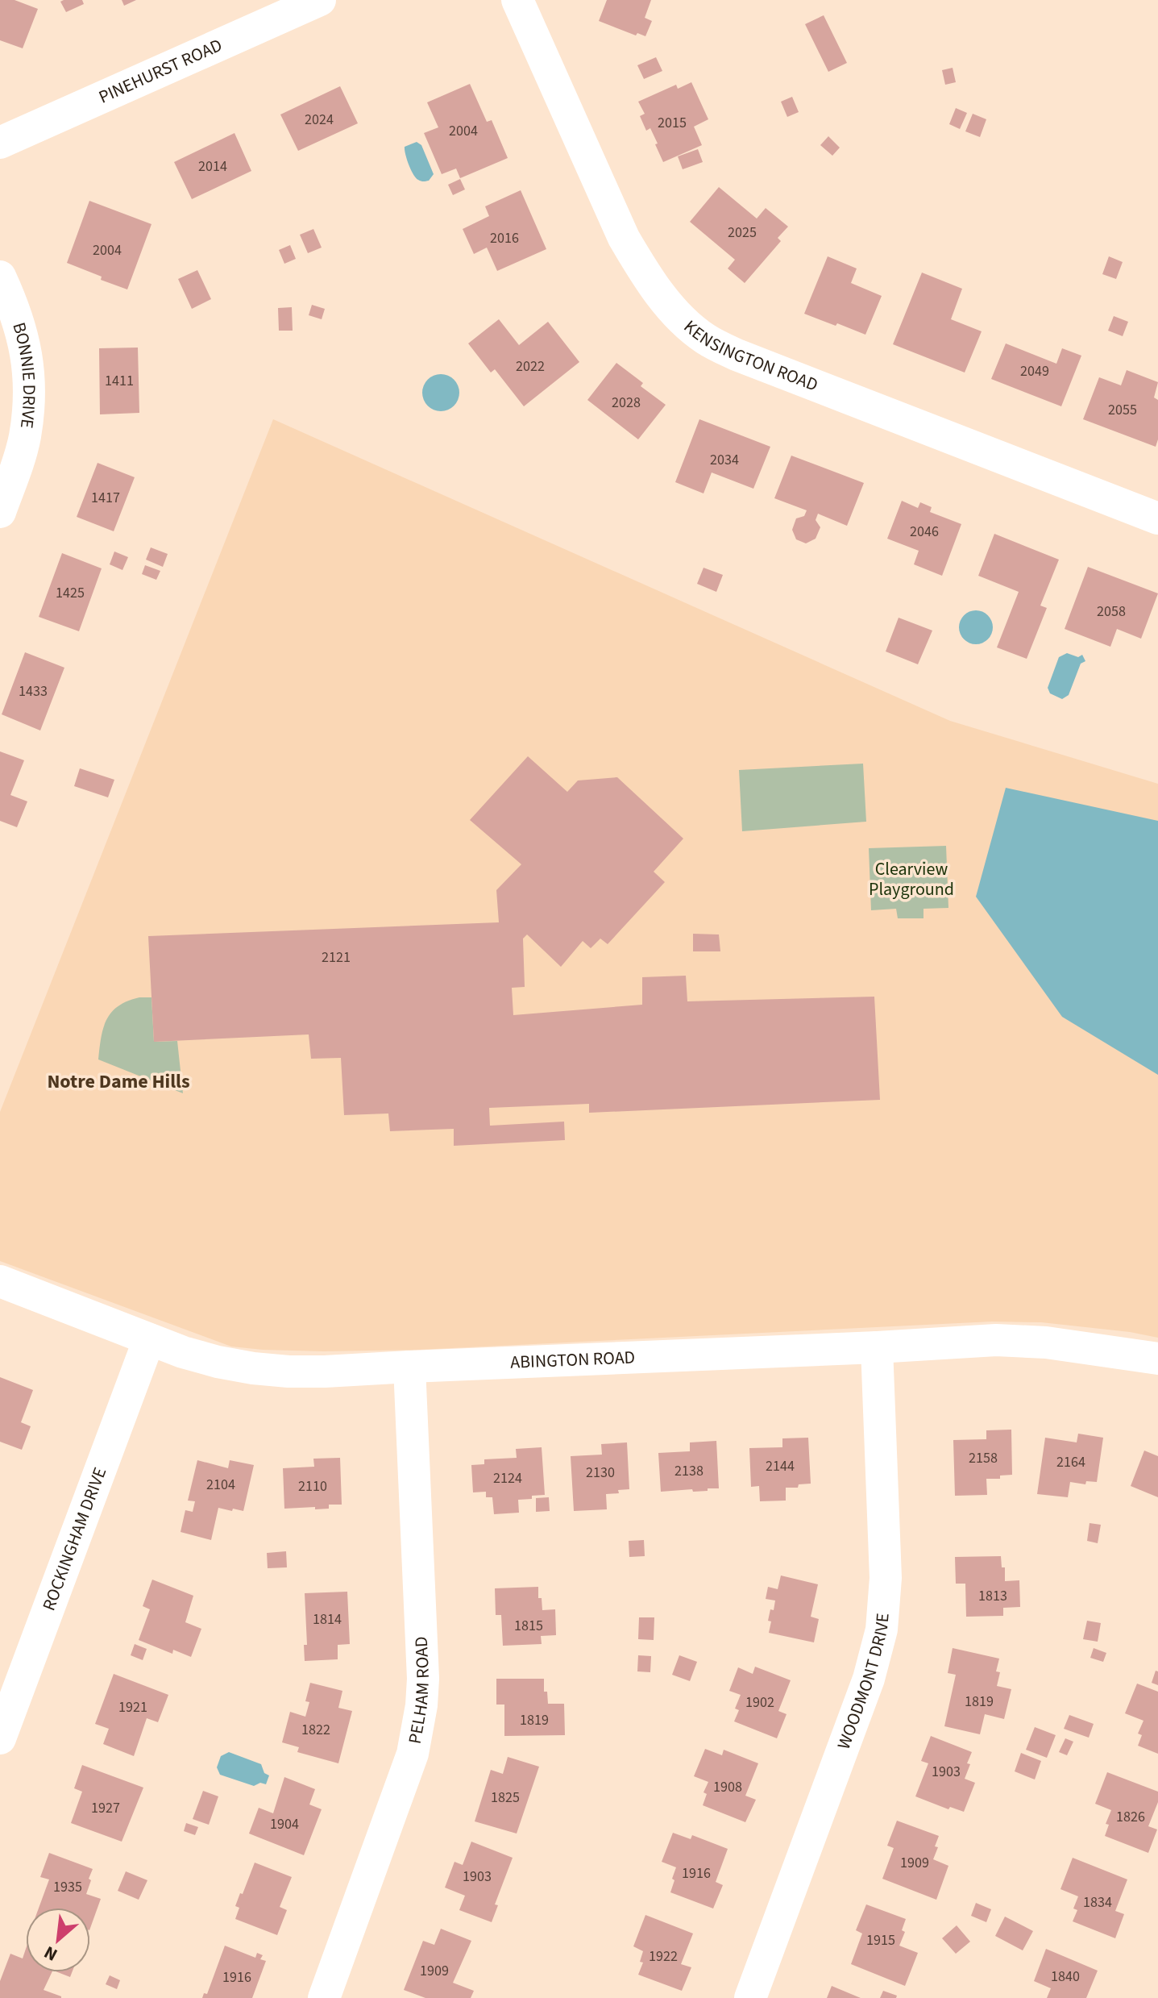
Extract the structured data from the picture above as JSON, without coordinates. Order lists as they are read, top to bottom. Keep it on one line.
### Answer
{"streets":{"street":["PINEHURST ROAD","KENSINGTON ROAD","BONNIE DRIVE","ABINGTON ROAD","ROCKINGHAM DRIVE","WOODMONT DRIVE","PELHAM ROAD"]},"crossings":[["ABINGTON ROAD","ROCKINGHAM DRIVE"],["ABINGTON ROAD","WOODMONT DRIVE"],["ABINGTON ROAD","PELHAM ROAD"]],"districts":["Notre Dame Hills"],"parks":["Clearview Playground"],"house_numbers":["2024","2015","2004","2014","2025","2016","2004","2022","2049","1411","2028","2055","2034","1417","2046","1425","2058","1433","2121","2158","2164","2144","2138","2130","2124","2104","2110","1813","1814","1815","1819","1902","1921","1819","1822","1903","1908","1825","1927","1826","1904","1909","1916","1903","1935","1834","1915","1922","1909","1840","1916"],"north":"bottom left"}
